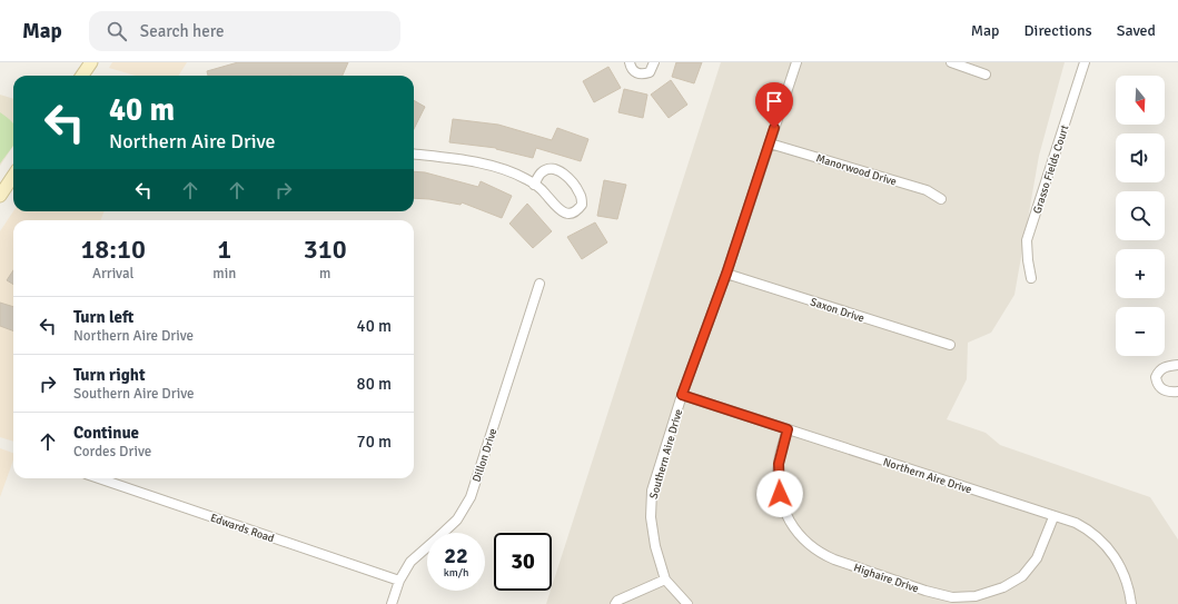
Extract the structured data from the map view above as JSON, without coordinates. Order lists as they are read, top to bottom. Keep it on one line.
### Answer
{"streets":{"street":["Manorwood Drive","Grasso Fields Court","Saxon Drive","Southern Aire Drive","Dillon Drive","Northern Aire Drive","Edwards Road","Highaire Drive"]},"crossings":[["Manorwood Drive","Southern Aire Drive"],["Saxon Drive","Southern Aire Drive"],["Southern Aire Drive","Northern Aire Drive"],["Dillon Drive","Edwards Road"],["Northern Aire Drive","Highaire Drive"]],"north":"bottom","page":{"header":"Map","search":"Search here","nav":["Map","Directions","Saved"],"map_buttons":["+","−"],"turn":["40 m","Northern Aire Drive"],"eta":["18:10","Arrival","1","min","310","m"],"list":[{"name":"Turn left","note":"Northern Aire Drive","value":"40 m"},{"name":"Turn right","note":"Southern Aire Drive","value":"80 m"},{"name":"Continue","note":"Cordes Drive","value":"70 m"}],"speed":"22 km/h","limit":"30"}}
